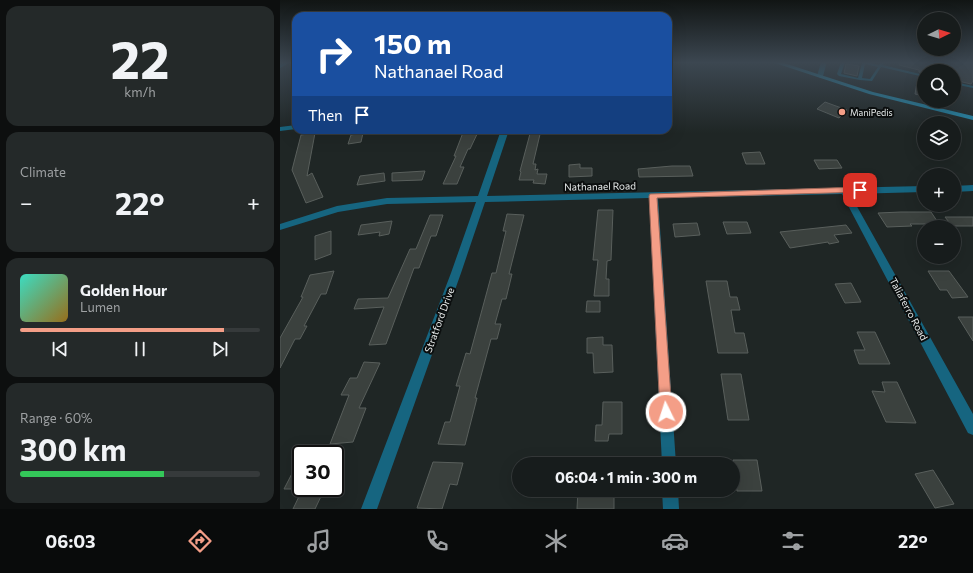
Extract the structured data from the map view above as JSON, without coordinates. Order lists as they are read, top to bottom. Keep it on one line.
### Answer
{"streets":{"street":["Nathanael Road","Taliaferro Road","Stratford Drive"]},"crossings":[["Nathanael Road","Taliaferro Road"],["Nathanael Road","Stratford Drive"]],"places":["ManiPedis"],"north":"right","page":{"tile":[["22","km/h"],"Climate",["Range · 60%","300 km"]],"map_buttons":["+","−"],"turn":["150 m","Nathanael Road"],"then":"Then","heat":["−","22°","+"],"song":["Golden Hour","Lumen"],"limit":"30","trip":"06:04 · 1 min · 300 m","tabs":["06:03","22°"]}}
